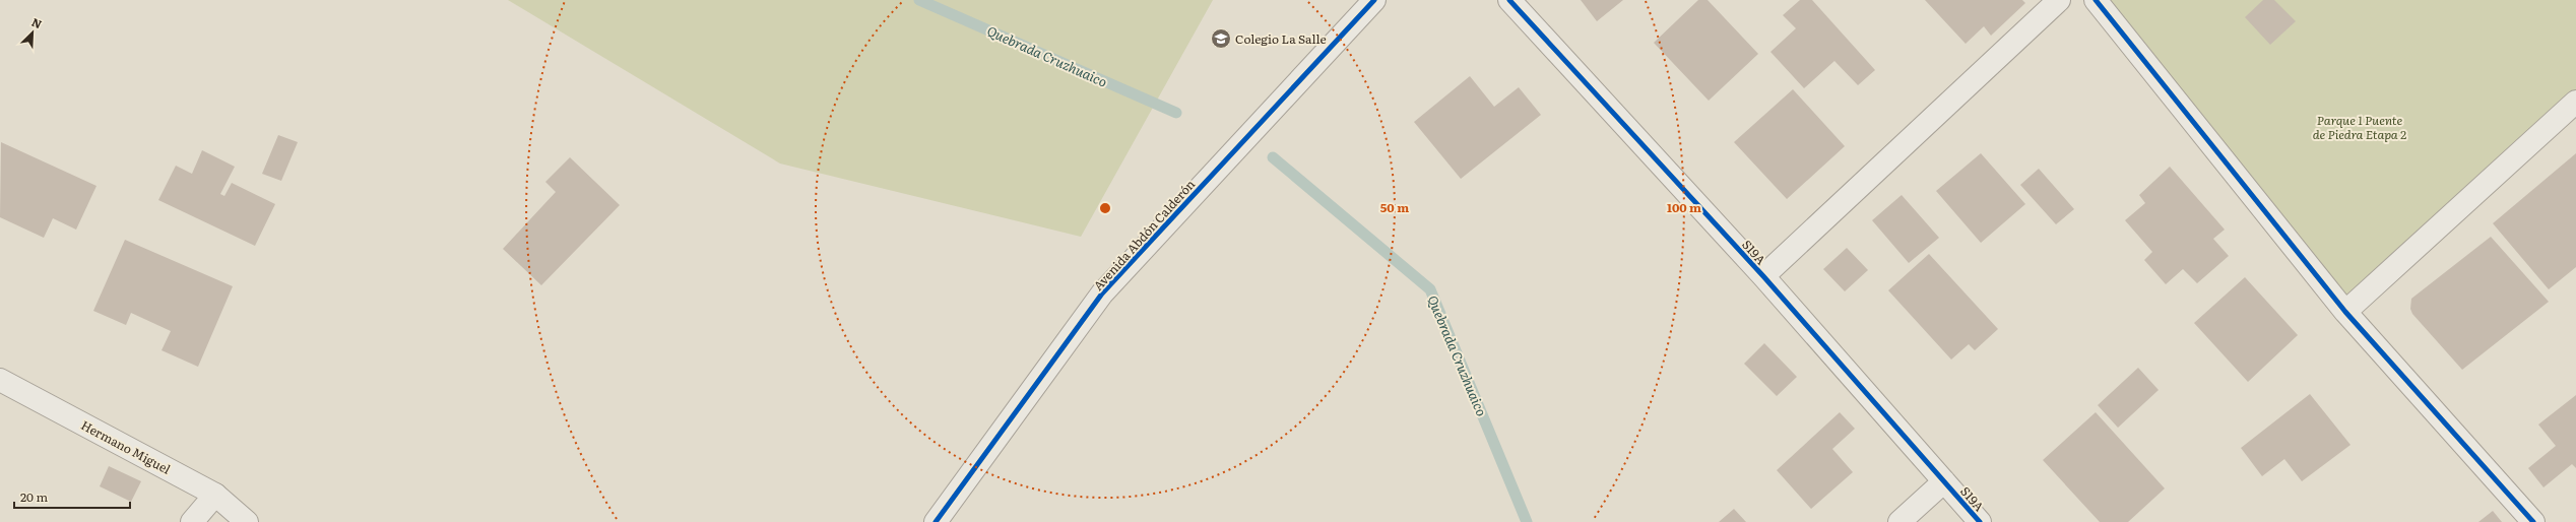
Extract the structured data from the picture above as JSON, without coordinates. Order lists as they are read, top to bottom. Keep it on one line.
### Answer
{"streets":{"street":["Avenida Abdón Calderón","S19A","Hermano Miguel"]},"water":["Quebrada Cruzhuaico"],"parks":["Parque 1 Puente de Piedra Etapa 2"],"places":{"school or university":["Colegio La Salle"]},"scale_bar":"20 m","north":"top right","rings":["50 m","100 m"]}
